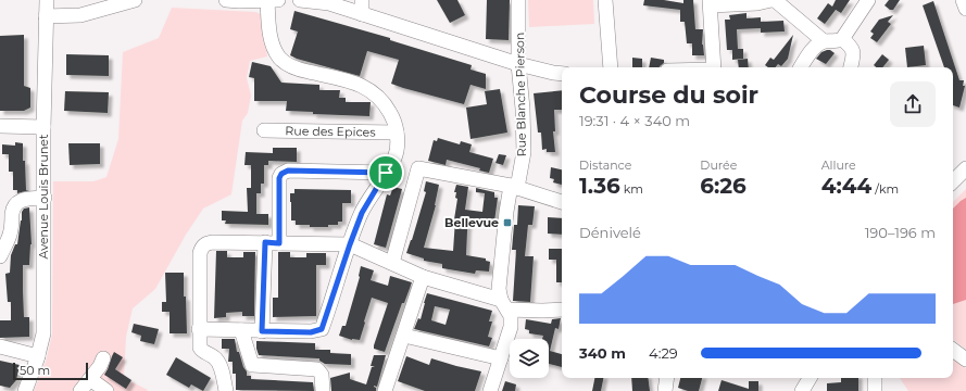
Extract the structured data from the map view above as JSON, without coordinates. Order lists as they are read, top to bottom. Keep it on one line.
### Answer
{"streets":{"street":["Rue Blanche Pierson","Rue des Epices","Avenue Louis Brunet"]},"places":{"transit":["Bellevue"]},"scale_bar":"50 m","page":{"heading":["Course du soir","19:31 · 4 × 340 m"],"stats":[["Distance","1.36 km"],["Durée","6:26"],["Allure","4:44 /km"]],"chart":["Dénivelé","190–196 m"],"list":[{"name":"340 m","note":"4:29"}],"scale":"50 m"}}
